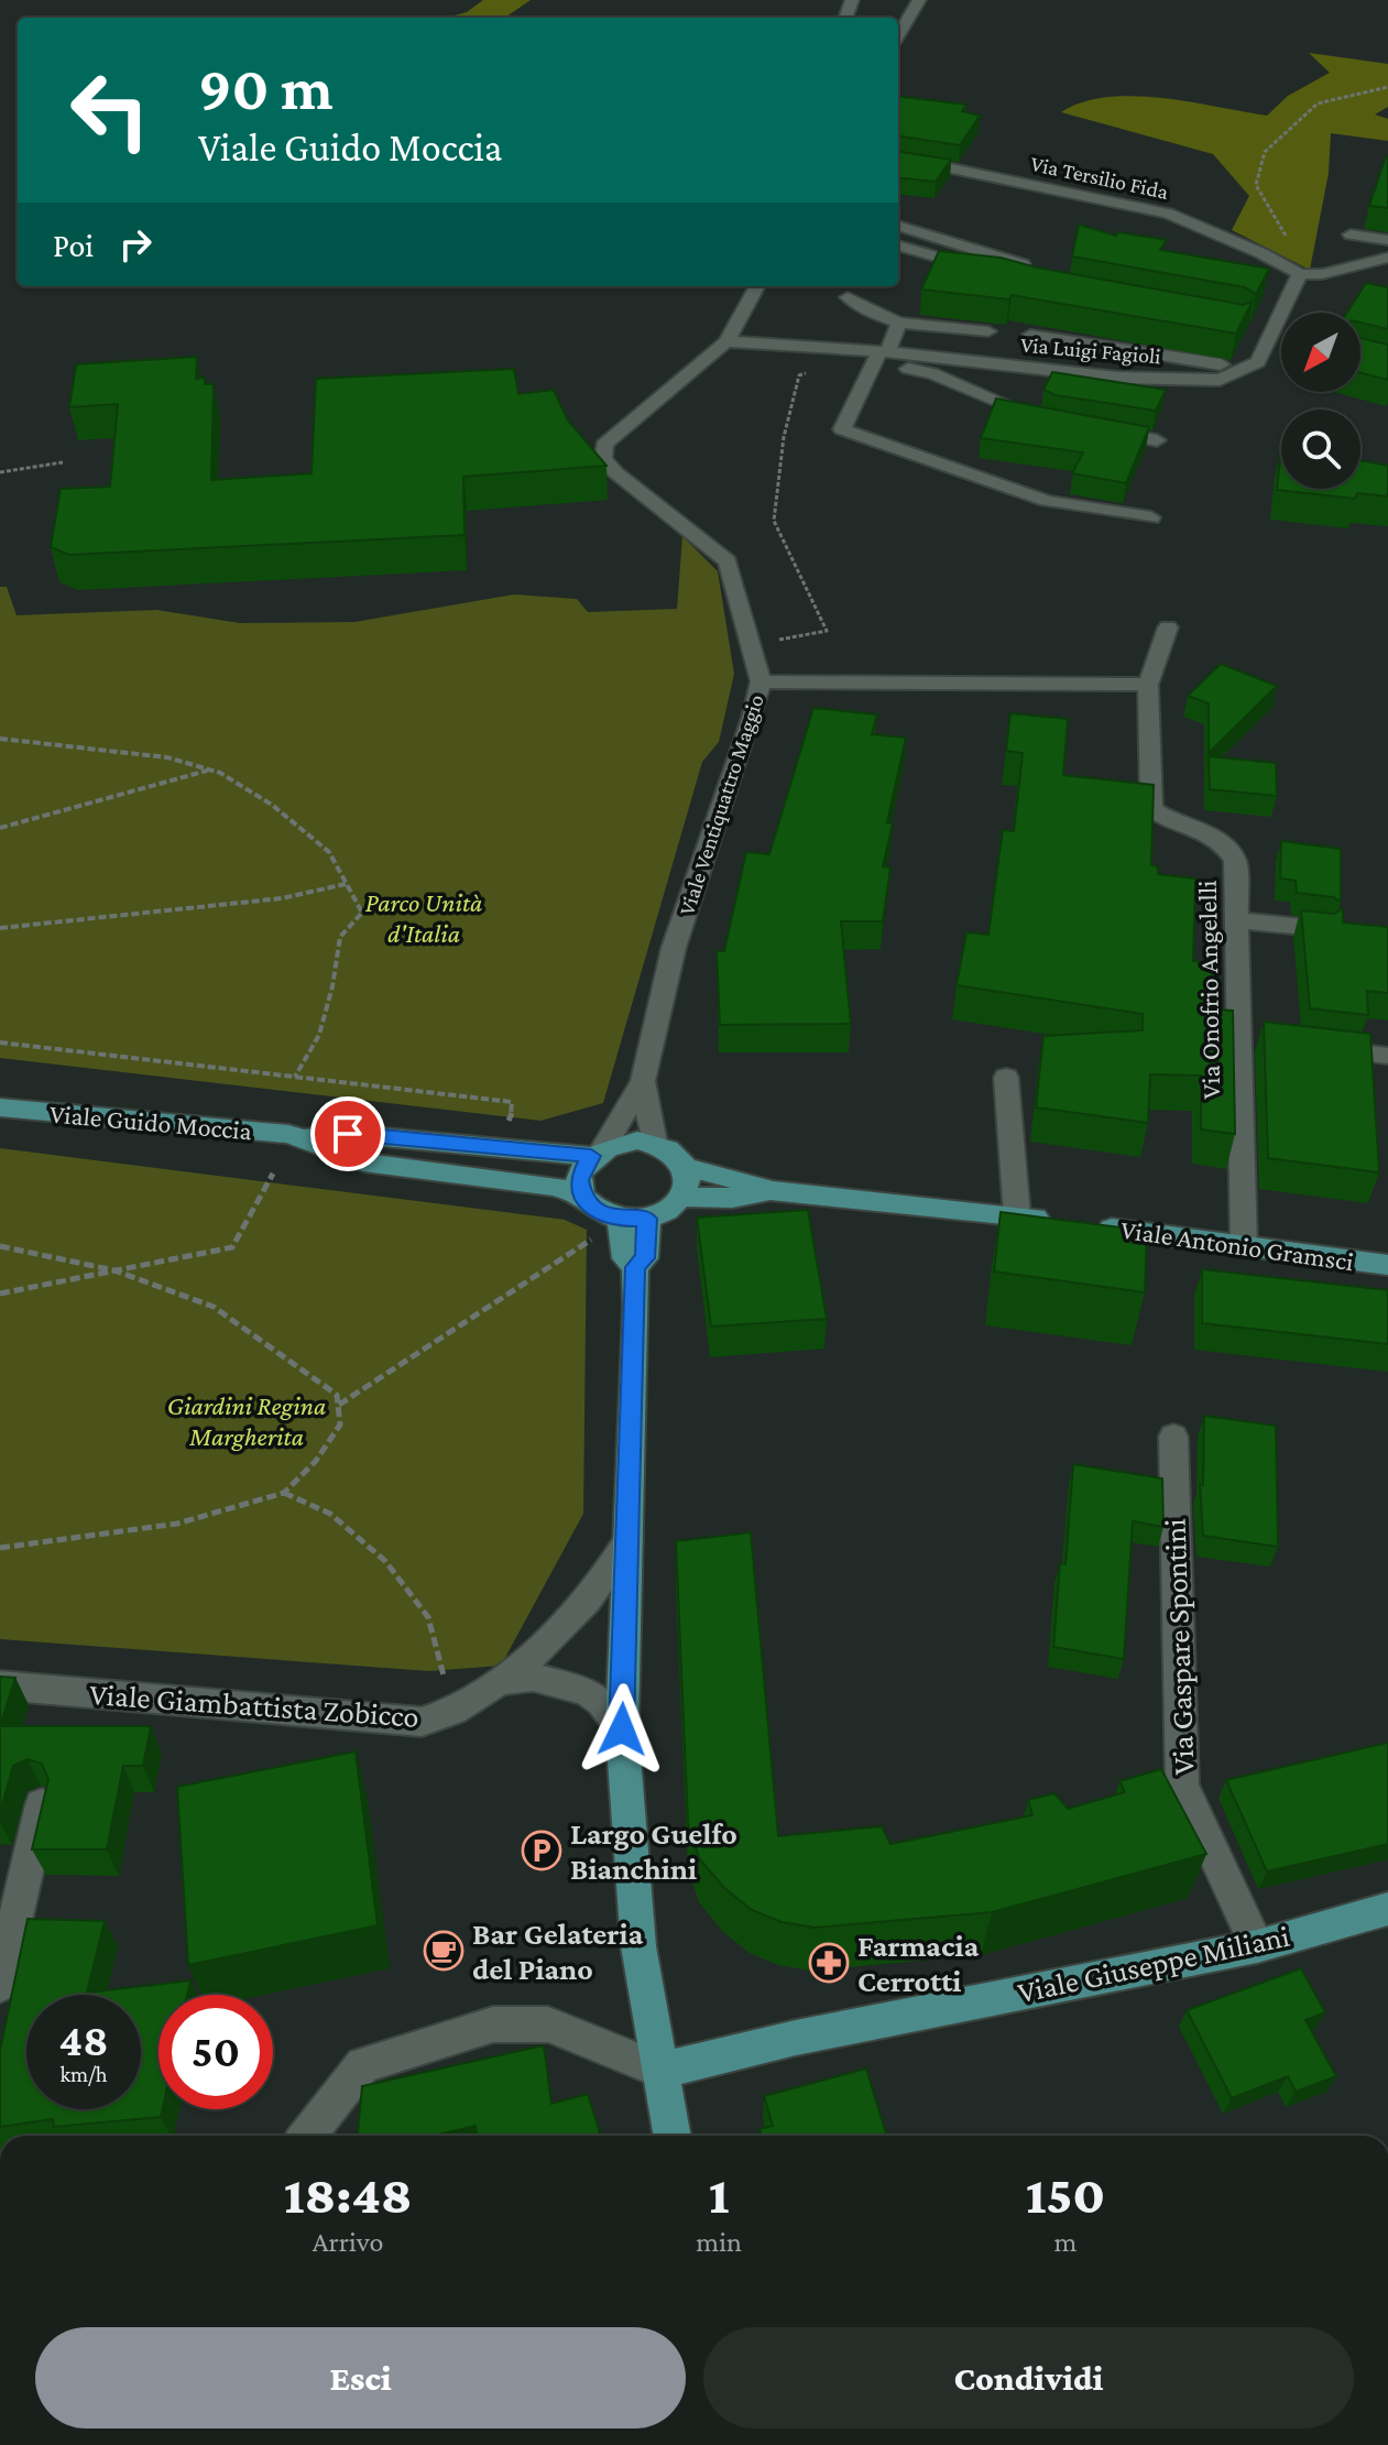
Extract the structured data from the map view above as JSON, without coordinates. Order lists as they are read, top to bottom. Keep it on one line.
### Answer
{"streets":{"main road":["Viale Guido Moccia","Viale Antonio Gramsci","Viale Giuseppe Miliani"],"street":["Via Tersilio Fida","Via Luigi Fagioli","Viale Ventiquattro Maggio","Via Onofrio Angelelli","Via Gaspare Spontini","Viale Giambattista Zobicco"]},"crossings":[["Via Tersilio Fida","Via Luigi Fagioli"],["Via Luigi Fagioli","Viale Ventiquattro Maggio"],["Viale Ventiquattro Maggio","Viale Guido Moccia"],["Viale Ventiquattro Maggio","Viale Antonio Gramsci"],["Via Onofrio Angelelli","Viale Antonio Gramsci"],["Viale Guido Moccia","Viale Antonio Gramsci"],["Via Gaspare Spontini","Viale Giuseppe Miliani"]],"parks":["Parco Unità d'Italia","Giardini Regina Margherita"],"places":{"parking":["Largo Guelfo Bianchini"],"cafe":["Bar Gelateria del Piano"],"pharmacy":["Farmacia Cerrotti"]},"north":"bottom left","page":{"turn":["90 m","Viale Guido Moccia"],"then":"Poi","speed":"48 km/h","limit":"50","eta":["18:48","Arrivo","1","min","150","m"],"buttons":["Esci","Condividi"]}}
